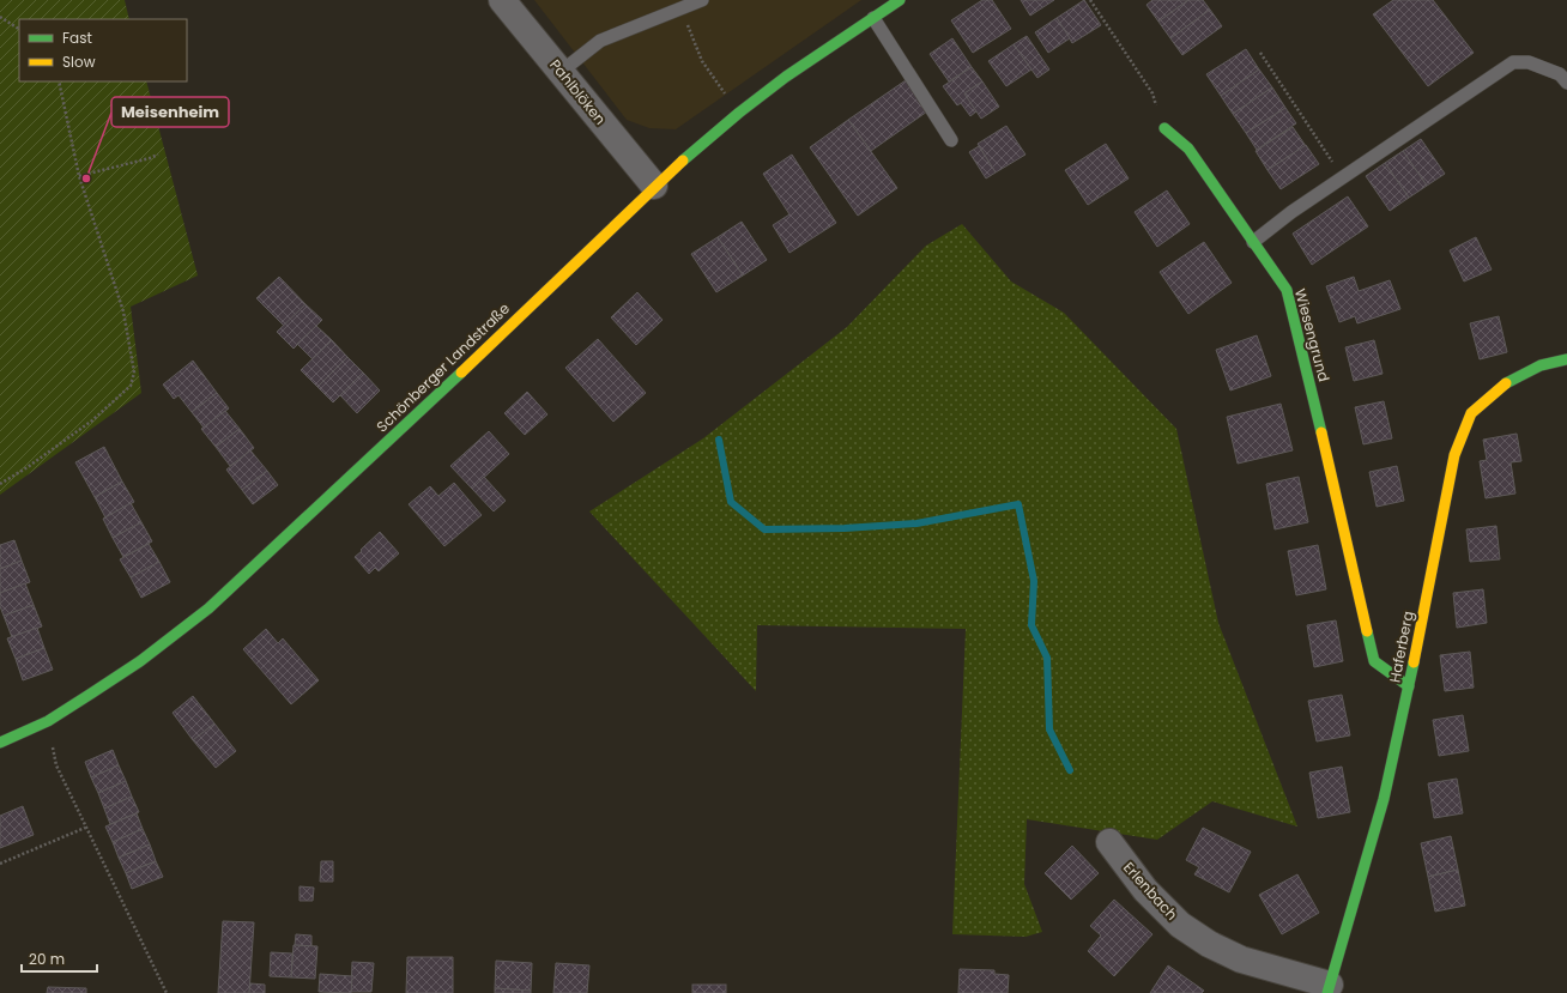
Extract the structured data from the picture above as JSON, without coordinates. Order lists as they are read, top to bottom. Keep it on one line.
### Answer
{"streets":{"street":["Pahlblöken","Wiesengrund","Schönberger Landstraße","Haferberg","Erlenbach"]},"crossings":[["Pahlblöken","Schönberger Landstraße"],["Wiesengrund","Haferberg"],["Haferberg","Erlenbach"]],"places":["Meisenheim"],"legend":["Fast","Slow"],"scale_bar":"20 m"}
